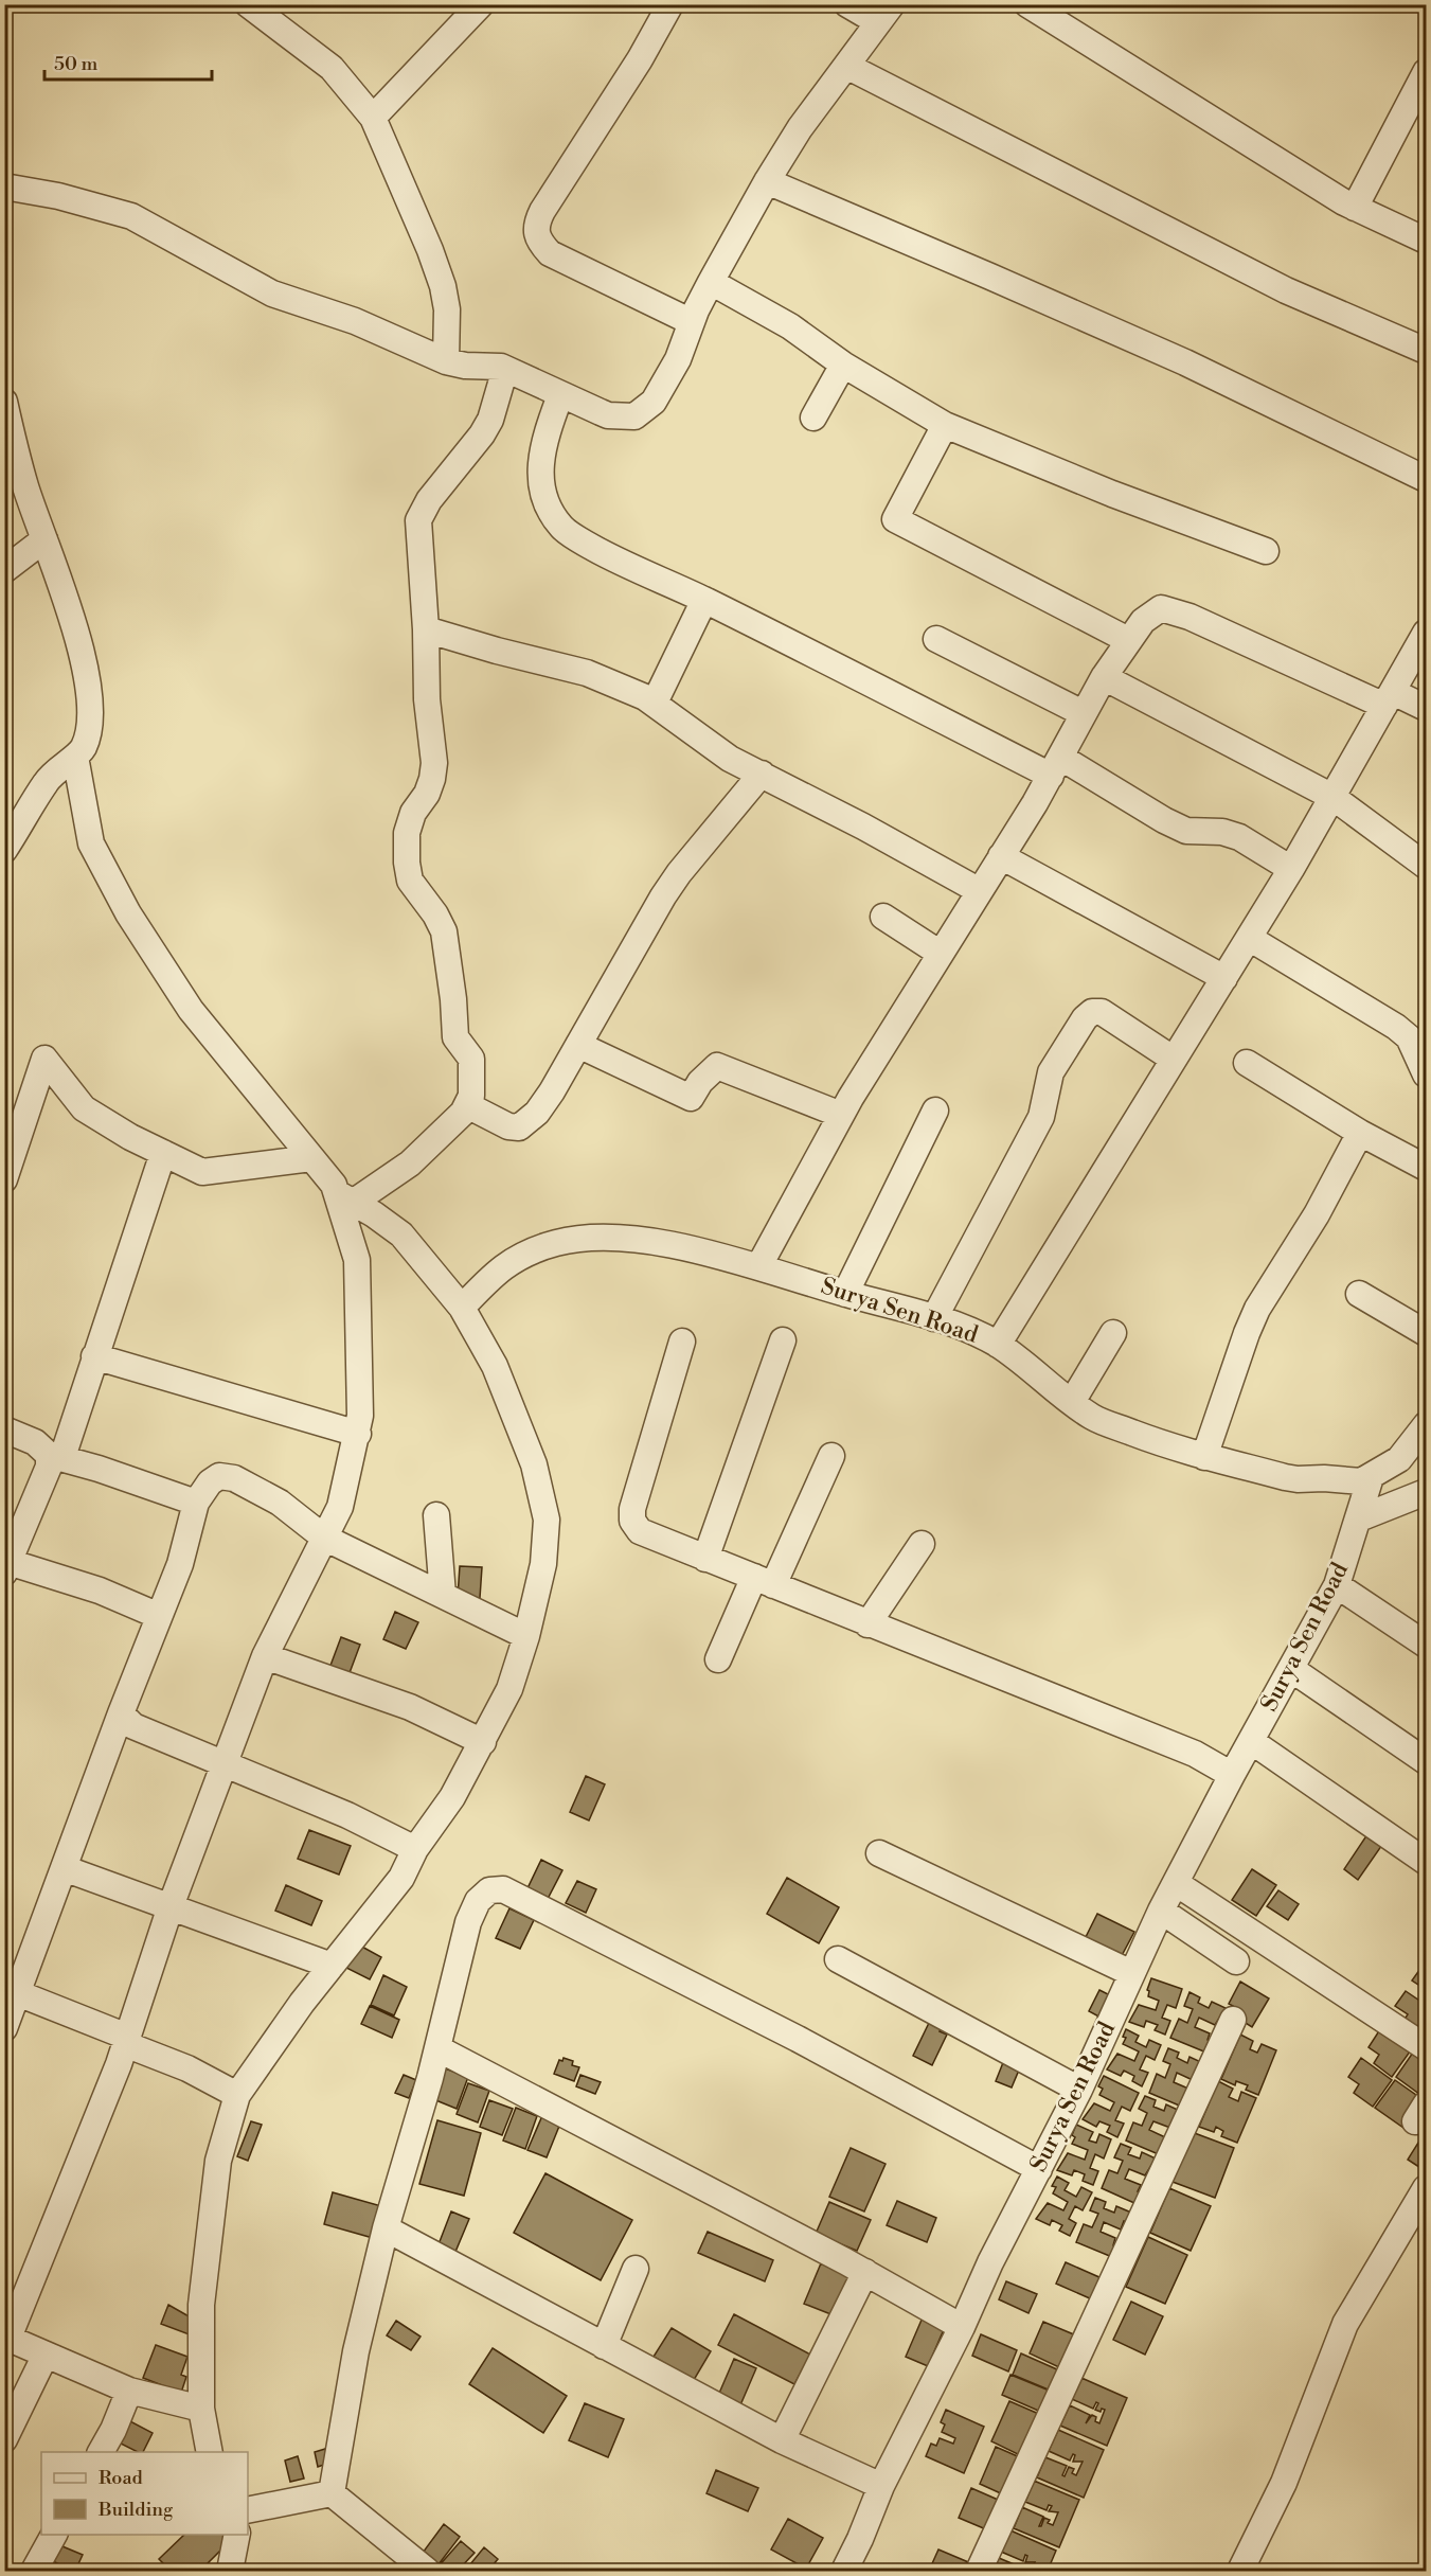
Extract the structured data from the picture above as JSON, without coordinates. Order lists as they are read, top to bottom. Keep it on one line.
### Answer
{"streets":{"street":["Surya Sen Road"]},"legend":["Road","Building"],"scale_bar":"50 m"}
